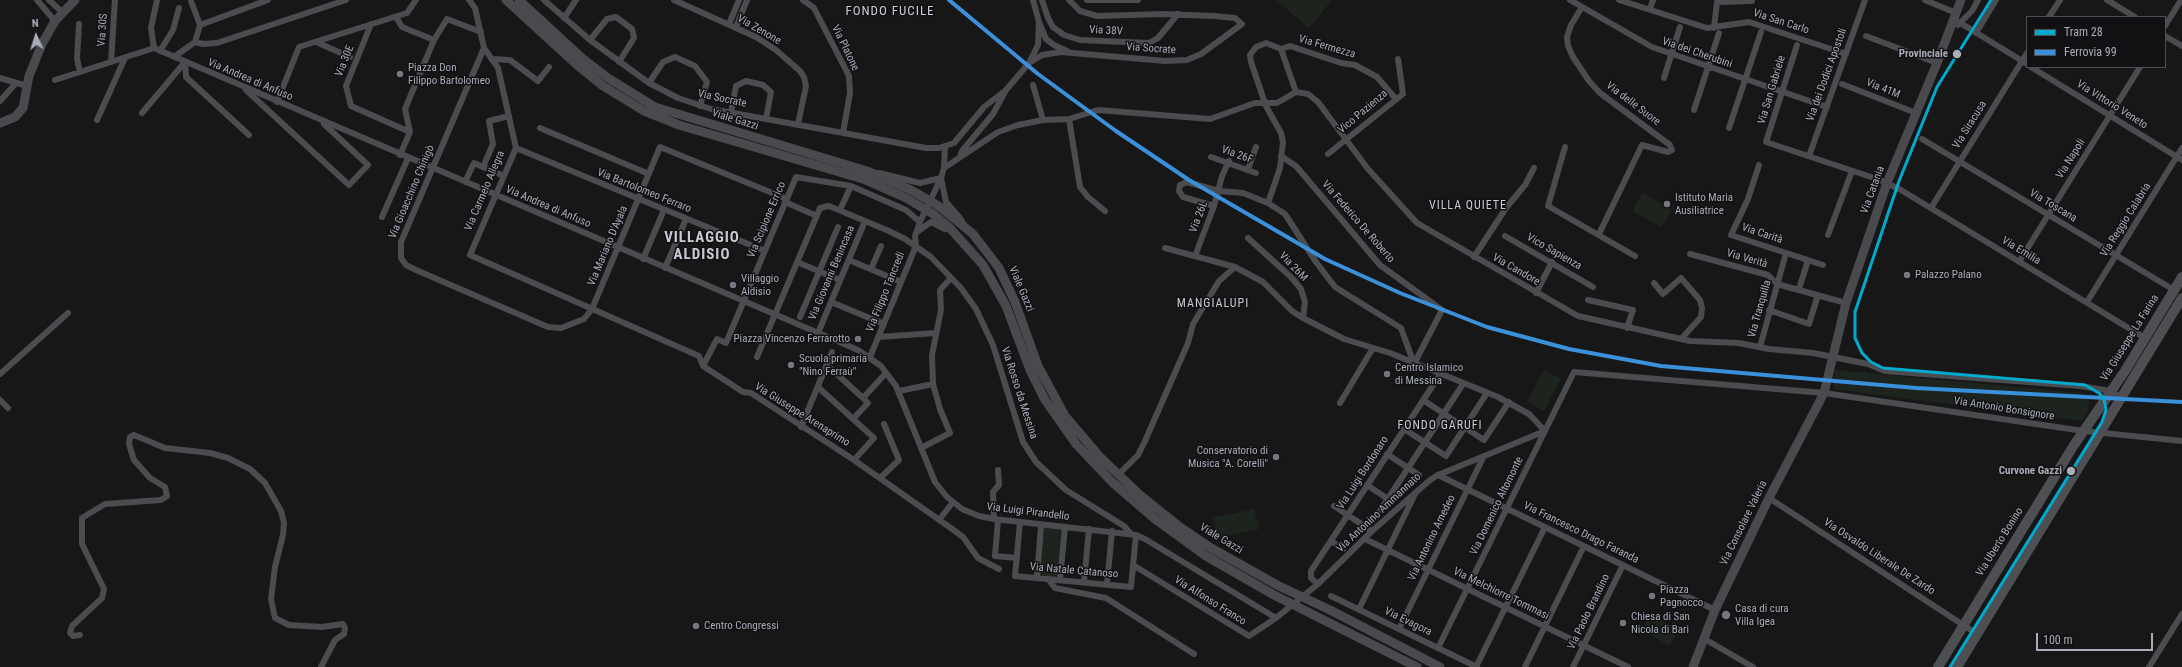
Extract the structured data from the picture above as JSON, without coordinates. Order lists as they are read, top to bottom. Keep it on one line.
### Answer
{"streets":{"main road":["Viale Gazzi","Via Catania","Via Giuseppe La Farina","Via Consolare Valeria","Via Uberto Bonino"],"street":["Via San Carlo","Via 30S","Via Zenone","Via 38V","Via Fermezza","Via Platone","Via Socrate","Via dei Cherubini","Via 30E","Via dei Dodici Apostoli","Via Andrea di Anfuso","Via 41M","Via San Gabriele","Via delle Suore","Via Vittorio Veneto","Vico Pazienza","Via Siracusa","Via 26F","Via Napoli","Via Carmelo Allegra","Via Bartolomeo Ferraro","Via Gioacchino Chinigò","Via Toscana","Via 26L","Via Scipione Errico","Via Reggio Calabria","Via Federico De Roberto","Via Carità","Via Mariano D'Ayala","Via Emilia","Vico Sapienza","Via Verità","Via 26M","Via Candore","Via Giovanni Benincasa","Via Filippo Tancredi","Via Tranquilla","Via Rosso da Messina","Via Antonio Bonsignore","Via Giuseppe Arenaprimo","Via Luigi Bordonaro","Via Domenico Altomonte","Via Luigi Pirandello","Via Antonino Ammannato","Via Francesco Drago Faranda","Via Antonino Amedeo","Via Osvaldo Liberale De Zardo","Via Natale Catanoso","Via Melchiorre Tommasi","Via Alfonso Franco","Via Paolo Brandino","Via Evagora"]},"crossings":[["Via San Carlo","Via dei Dodici Apostoli"],["Via Zenone","Via Socrate"],["Via 38V","Via Socrate"],["Via Fermezza","Vico Pazienza"],["Via Platone","Via Socrate"],["Via dei Cherubini","Via dei Dodici Apostoli"],["Via dei Cherubini","Via San Gabriele"],["Via dei Cherubini","Via delle Suore"],["Via dei Dodici Apostoli","Via Emilia"],["Via Andrea di Anfuso","Via Carmelo Allegra"],["Via Andrea di Anfuso","Via Gioacchino Chinigò"],["Via Andrea di Anfuso","Via Scipione Errico"],["Via Andrea di Anfuso","Via Mariano D'Ayala"],["Via Andrea di Anfuso","Via Giovanni Benincasa"],["Via Andrea di Anfuso","Via Filippo Tancredi"],["Via Andrea di Anfuso","Via Luigi Pirandello"],["Via 41M","Via Catania"],["Via San Gabriele","Via Emilia"],["Via Vittorio Veneto","Via Napoli"],["Via Vittorio Veneto","Via Reggio Calabria"],["Vico Pazienza","Via Candore"],["Viale Gazzi","Via Filippo Tancredi"],["Viale Gazzi","Via Antonino Ammannato"],["Via Siracusa","Via Toscana"],["Via Siracusa","Via Emilia"],["Via 26F","Via 26L"],["Via Napoli","Via Toscana"],["Via Napoli","Via Emilia"],["Via Catania","Via Emilia"],["Via Catania","Via Verità"],["Via Catania","Via Candore"],["Via Catania","Via Antonio Bonsignore"],["Via Catania","Via Consolare Valeria"],["Via Carmelo Allegra","Via Bartolomeo Ferraro"],["Via Carmelo Allegra","Via Gioacchino Chinigò"],["Via Carmelo Allegra","Via Giuseppe Arenaprimo"],["Via Bartolomeo Ferraro","Via Scipione Errico"],["Via Bartolomeo Ferraro","Via Mariano D'Ayala"],["Via Gioacchino Chinigò","Via Mariano D'Ayala"],["Via Gioacchino Chinigò","Via Giuseppe Arenaprimo"],["Via Toscana","Via Reggio Calabria"],["Via Toscana","Via Giuseppe La Farina"],["Via Scipione Errico","Via Mariano D'Ayala"],["Via Scipione Errico","Via Giuseppe Arenaprimo"],["Via Reggio Calabria","Via Emilia"],["Via Carità","Via Tranquilla"],["Via Mariano D'Ayala","Via Giuseppe Arenaprimo"],["Via Emilia","Via Giuseppe La Farina"],["Via Verità","Via Tranquilla"],["Via Candore","Via Tranquilla"],["Via Candore","Via Giuseppe La Farina"],["Via Giovanni Benincasa","Via Rosso da Messina"],["Via Filippo Tancredi","Via Rosso da Messina"],["Via Filippo Tancredi","Via Luigi Pirandello"],["Via Giuseppe La Farina","Via Antonio Bonsignore"],["Via Giuseppe La Farina","Via Uberto Bonino"],["Via Rosso da Messina","Via Luigi Pirandello"],["Via Rosso da Messina","Via Alfonso Franco"],["Via Antonio Bonsignore","Via Domenico Altomonte"],["Via Antonio Bonsignore","Via Consolare Valeria"],["Via Antonio Bonsignore","Via Uberto Bonino"],["Via Luigi Bordonaro","Via Antonino Ammannato"],["Via Domenico Altomonte","Via Antonino Ammannato"],["Via Domenico Altomonte","Via Francesco Drago Faranda"],["Via Domenico Altomonte","Via Melchiorre Tommasi"],["Via Domenico Altomonte","Via Evagora"],["Via Antonino Ammannato","Via Francesco Drago Faranda"],["Via Antonino Ammannato","Via Antonino Amedeo"],["Via Antonino Ammannato","Via Melchiorre Tommasi"],["Via Consolare Valeria","Via Francesco Drago Faranda"],["Via Consolare Valeria","Via Osvaldo Liberale De Zardo"],["Via Francesco Drago Faranda","Via Antonino Amedeo"],["Via Francesco Drago Faranda","Via Paolo Brandino"],["Via Antonino Amedeo","Via Melchiorre Tommasi"],["Via Antonino Amedeo","Via Evagora"],["Via Uberto Bonino","Via Osvaldo Liberale De Zardo"],["Via Natale Catanoso","Via Alfonso Franco"],["Via Melchiorre Tommasi","Via Paolo Brandino"]],"districts":["FONDO FUCILE","VILLA QUIETE","VILLAGGIO ALDISIO","MANGIALUPI","FONDO GARUFI"],"places":["Provinciale","Piazza Don Filippo Bartolomeo","Istituto Maria Ausiliatrice","Palazzo Palano","Villaggio Aldisio","Piazza Vincenzo Ferrarotto","Scuola primaria \"Nino Ferraù\"","Centro Islamico di Messina","Conservatorio di Musica \"A. Corelli\"","Curvone Gazzi","Piazza Pagnocco","Casa di cura Villa Igea","Chiesa di San Nicola di Bari","Centro Congressi"],"lines":["tram line 28","rail line 99"],"legend":["Tram 28","Ferrovia 99"],"scale_bar":"100 m","north":"top"}
